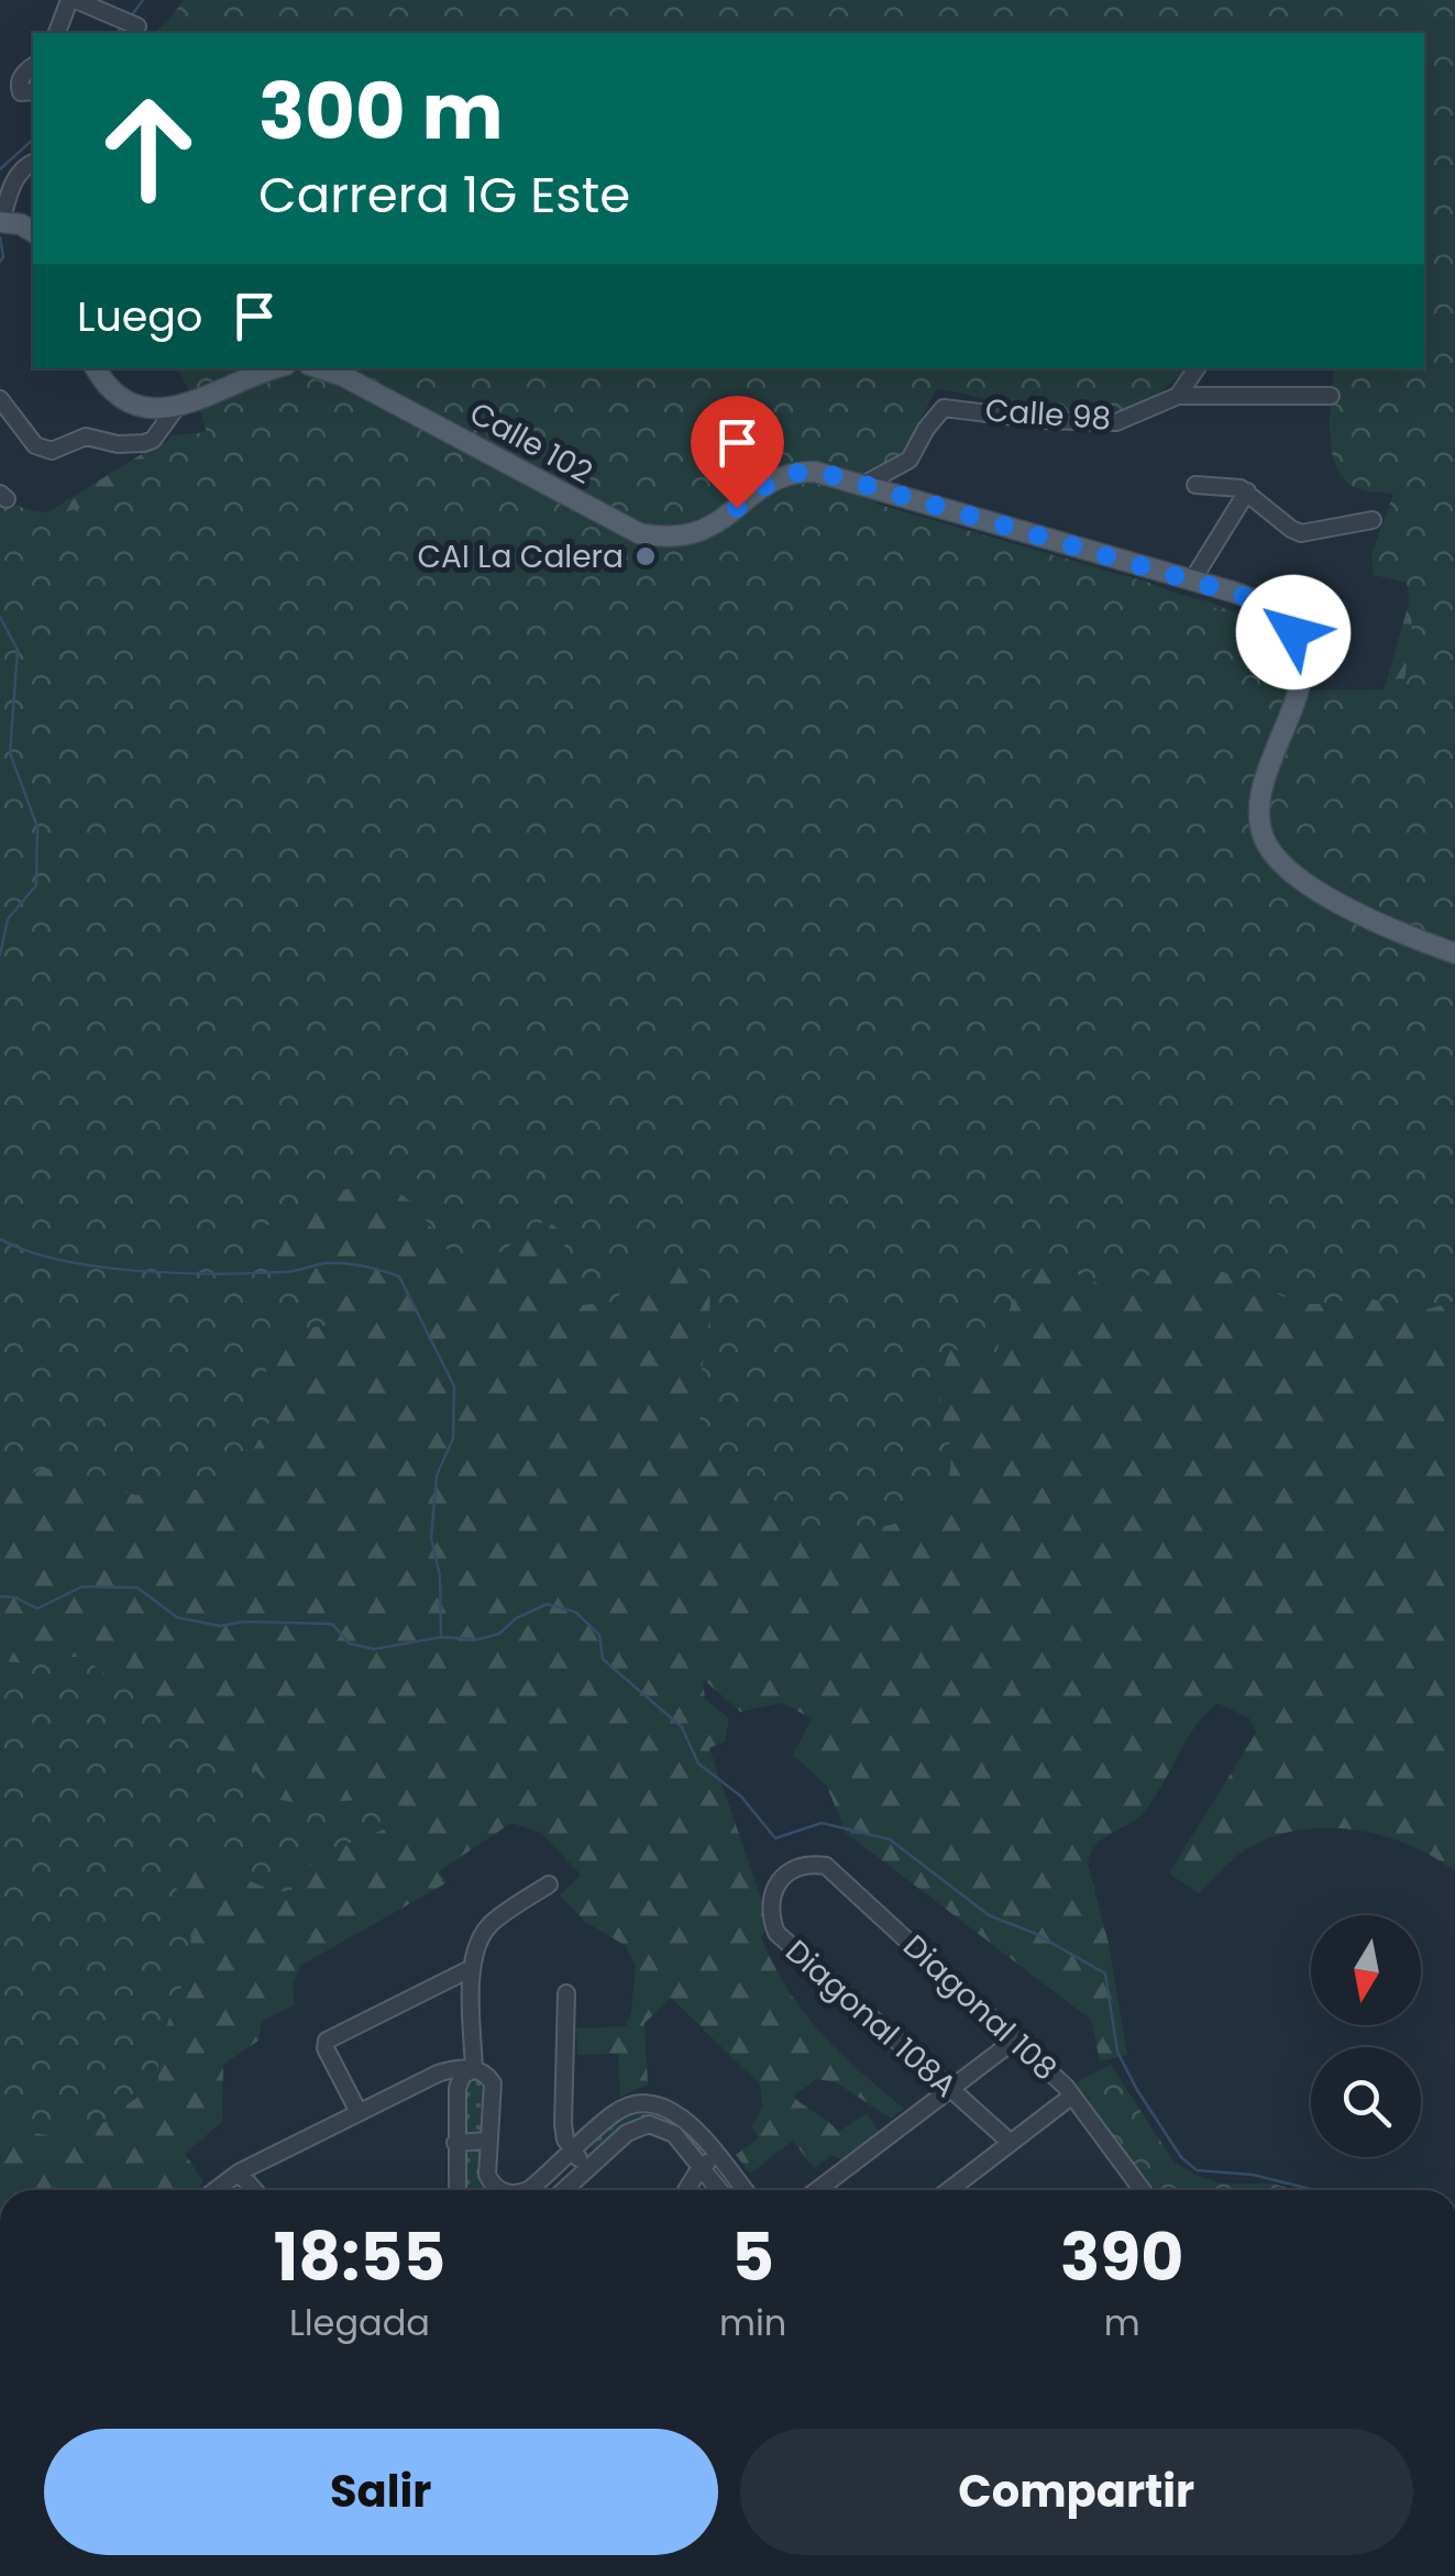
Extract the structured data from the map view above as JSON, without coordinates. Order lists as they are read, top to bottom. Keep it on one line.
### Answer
{"streets":{"main road":["Calle 102"],"street":["Calle 98","Diagonal 108","Diagonal 108A"]},"crossings":[["Calle 98","Calle 102"],["Diagonal 108","Diagonal 108A"]],"places":["CAI La Calera"],"north":"bottom","page":{"turn":["300 m","Carrera 1G Este"],"then":"Luego","eta":["18:55","Llegada","5","min","390","m"],"buttons":["Salir","Compartir"]}}
